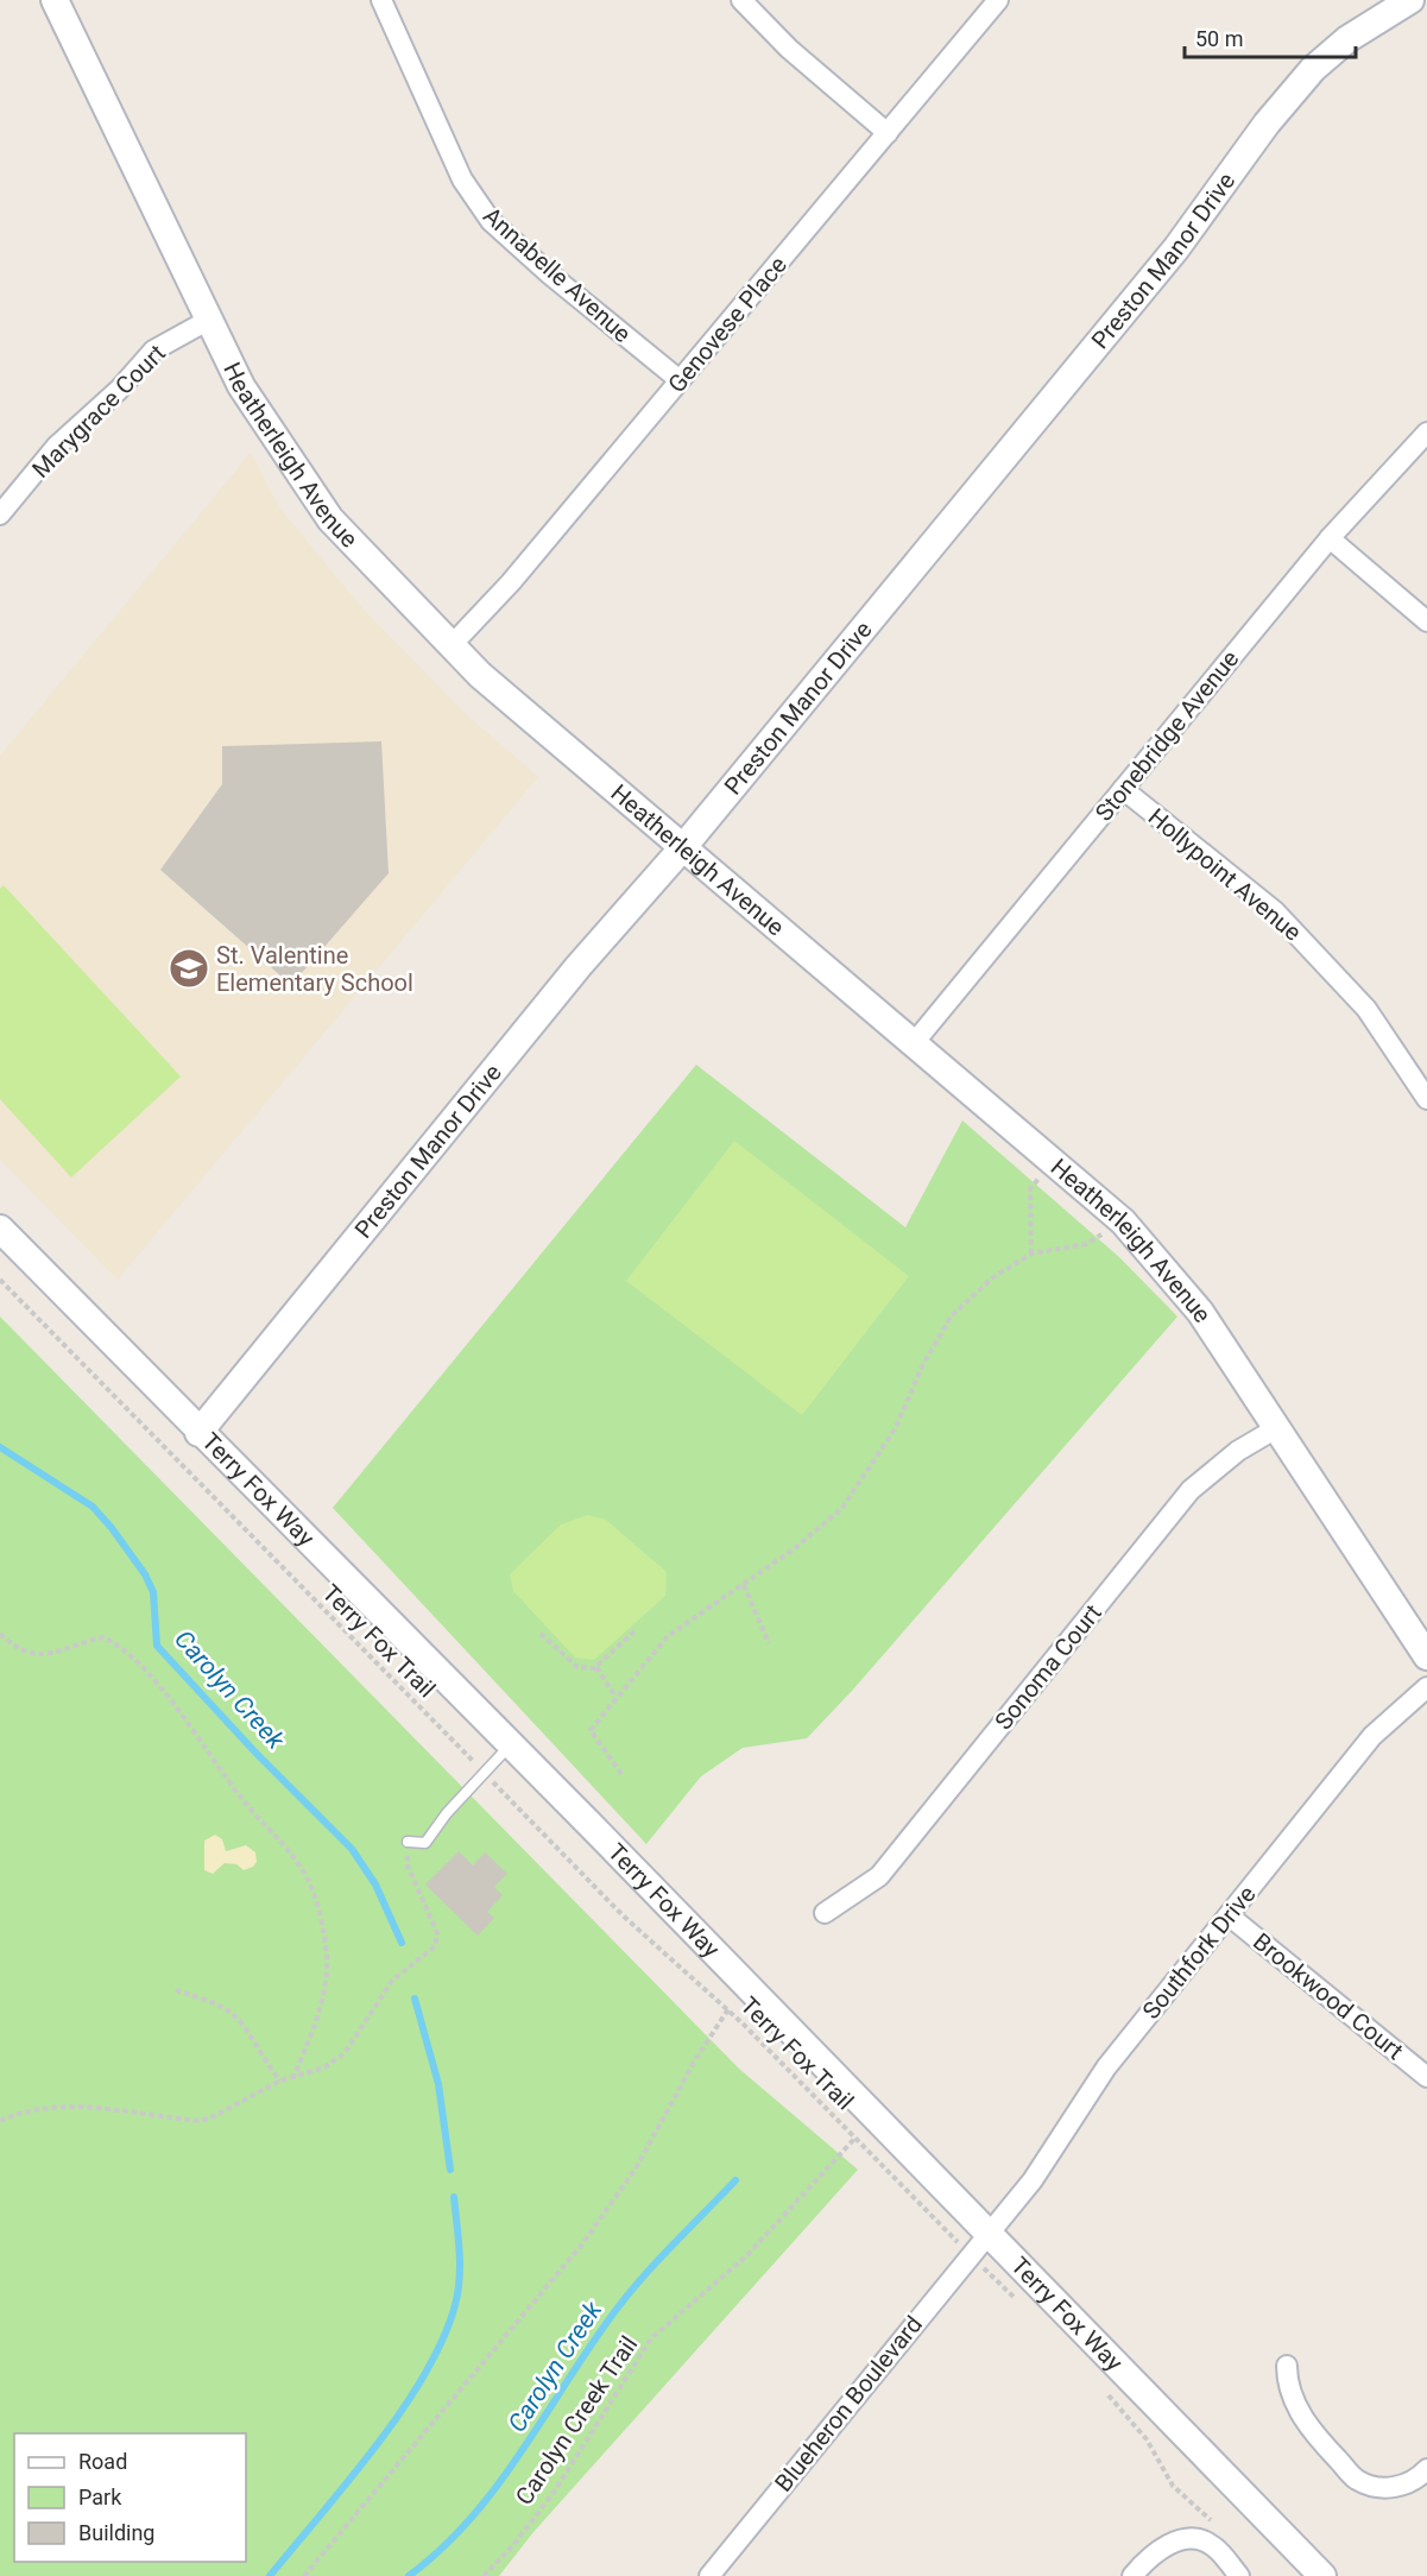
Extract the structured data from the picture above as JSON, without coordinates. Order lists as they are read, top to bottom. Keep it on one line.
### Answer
{"streets":{"street":["Preston Manor Drive","Annabelle Avenue","Genovese Place","Marygrace Court","Heatherleigh Avenue","Stonebridge Avenue","Hollypoint Avenue","Terry Fox Way","Sonoma Court","Southfork Drive","Brookwood Court","Blueheron Boulevard"],"path":["Terry Fox Trail","Carolyn Creek Trail"]},"crossings":[["Preston Manor Drive","Heatherleigh Avenue"],["Preston Manor Drive","Terry Fox Way"],["Annabelle Avenue","Genovese Place"],["Genovese Place","Heatherleigh Avenue"],["Marygrace Court","Heatherleigh Avenue"],["Heatherleigh Avenue","Stonebridge Avenue"],["Heatherleigh Avenue","Sonoma Court"],["Stonebridge Avenue","Hollypoint Avenue"],["Terry Fox Way","Southfork Drive"],["Terry Fox Way","Blueheron Boulevard"],["Terry Fox Trail","Carolyn Creek Trail"],["Southfork Drive","Brookwood Court"],["Southfork Drive","Blueheron Boulevard"]],"water":["Carolyn Creek"],"places":{"school or university":["St. Valentine Elementary School"]},"legend":["Road","Park","Building"],"scale_bar":"50 m"}
